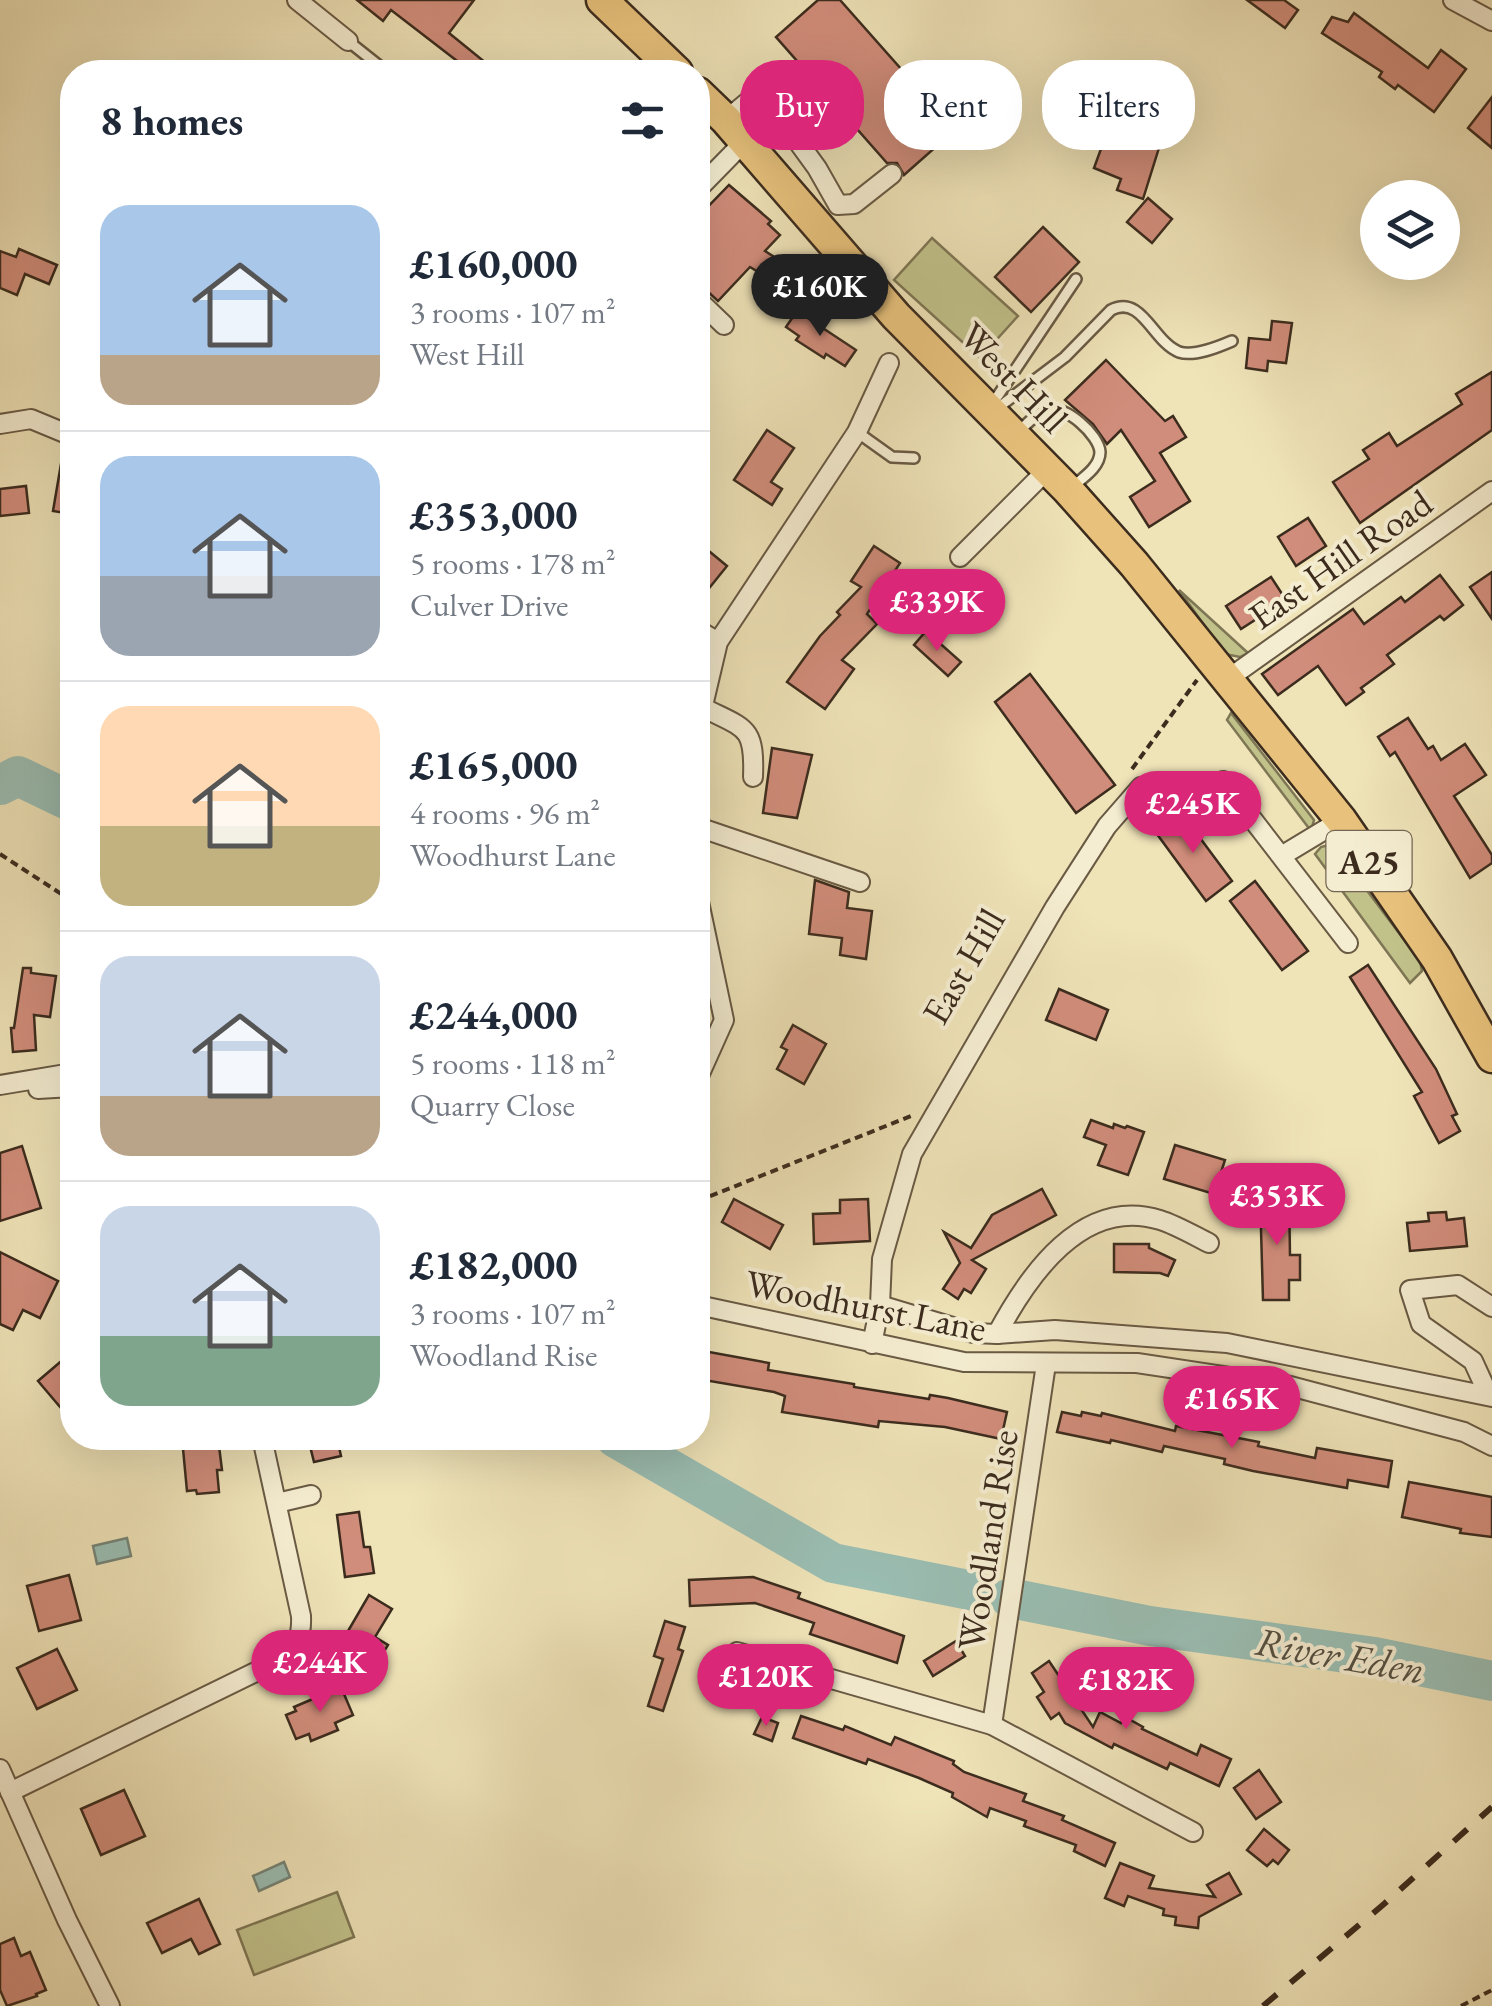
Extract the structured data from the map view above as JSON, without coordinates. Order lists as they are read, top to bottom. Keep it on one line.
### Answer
{"streets":{"main road":["West Hill","A25"],"street":["East Hill Road","Woodhurst Lane","Woodland Rise"]},"crossings":[["West Hill","East Hill Road"],["West Hill","A25"],["East Hill Road","A25"],["Woodhurst Lane","Woodland Rise"]],"water":["River Eden"],"page":{"chip":["Buy","Rent","Filters"],"heading":"8 homes","list":[{"name":"£160,000","note":"3 rooms · 107 m² · West Hill"},{"name":"£353,000","note":"5 rooms · 178 m² · Culver Drive"},{"name":"£165,000","note":"4 rooms · 96 m² · Woodhurst Lane"},{"name":"£244,000","note":"5 rooms · 118 m² · Quarry Close"},{"name":"£182,000","note":"3 rooms · 107 m² · Woodland Rise"}],"price":["£160K","£339K","£245K","£353K","£165K","£244K","£120K","£182K"]}}
